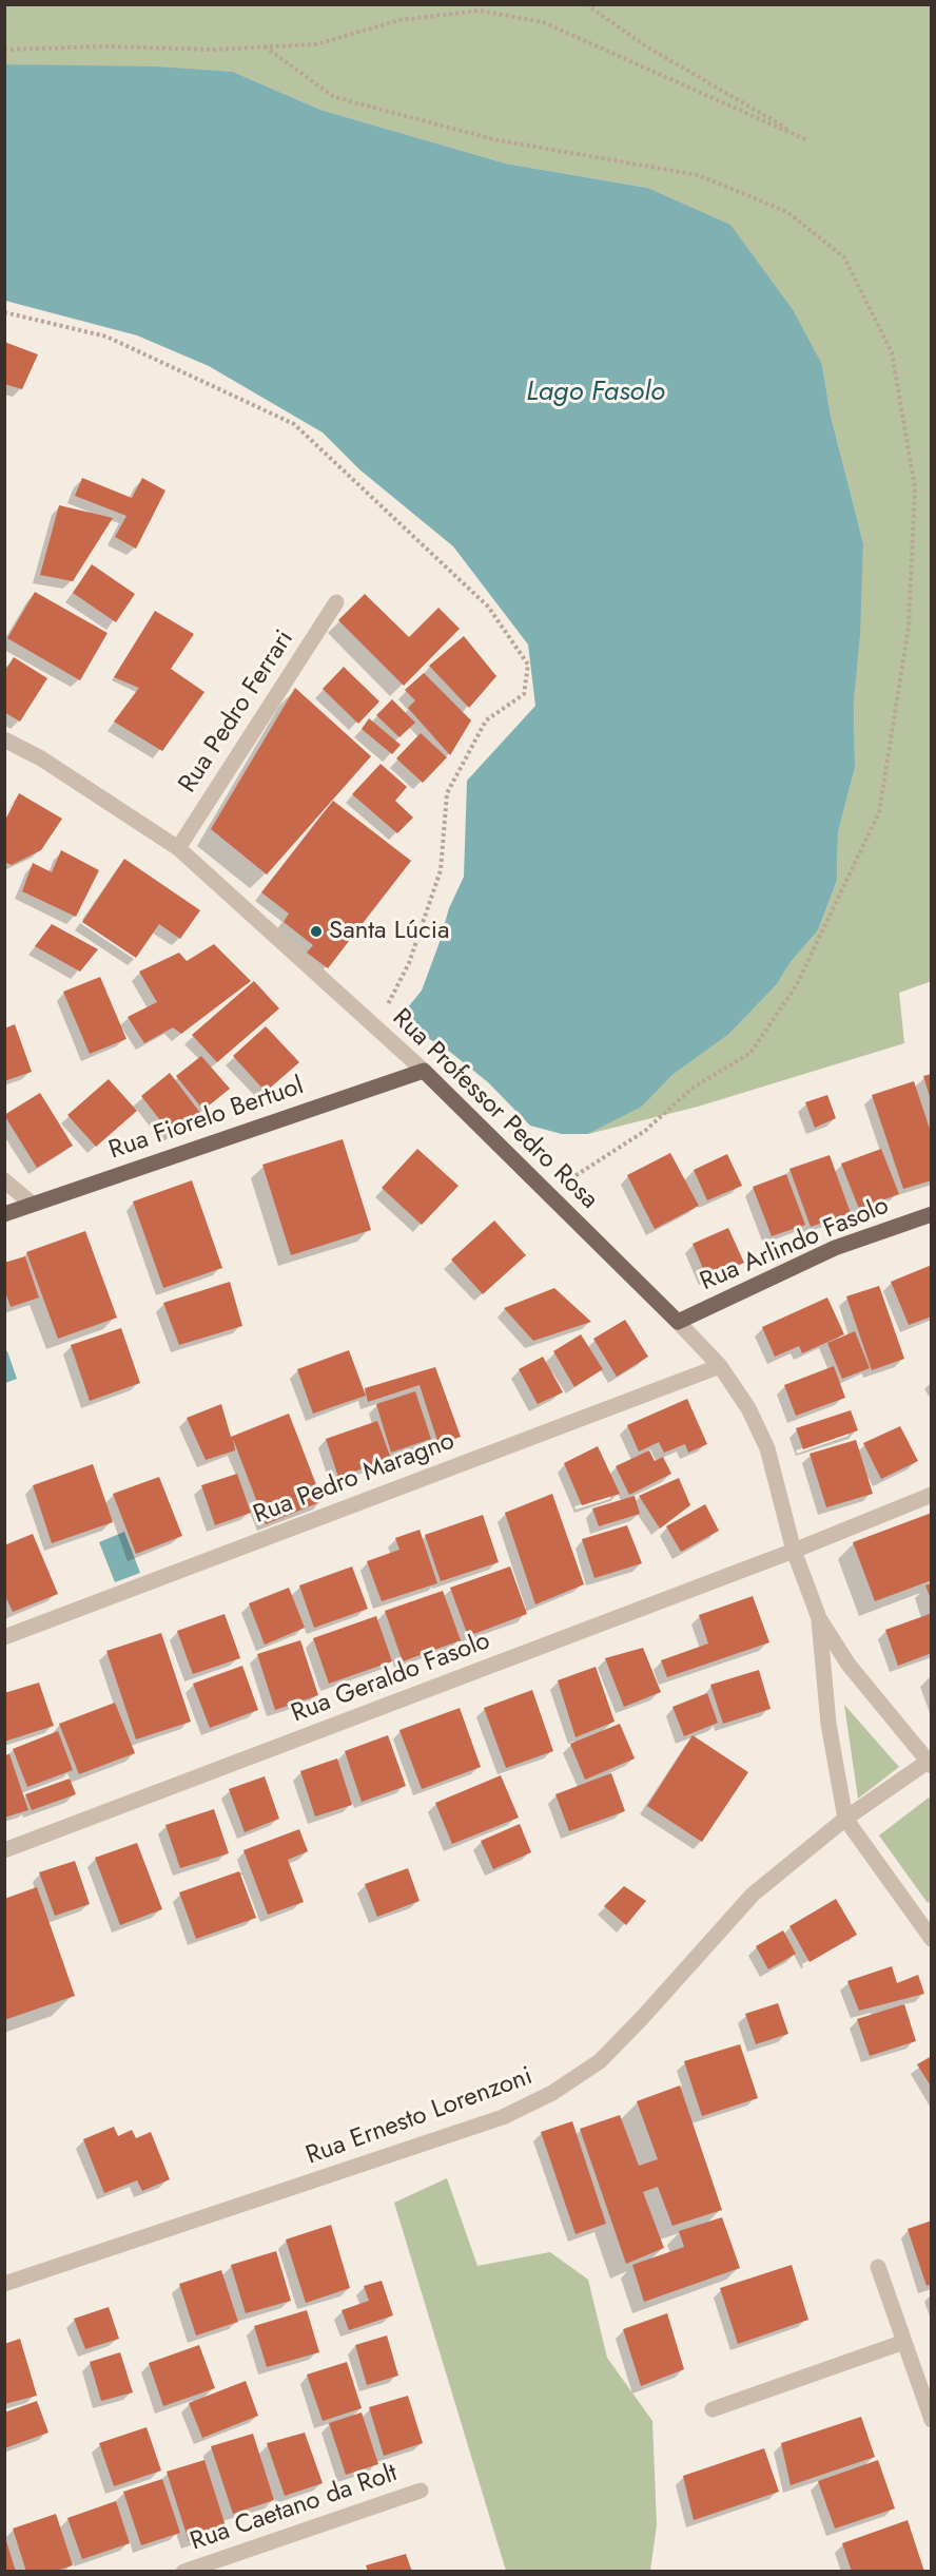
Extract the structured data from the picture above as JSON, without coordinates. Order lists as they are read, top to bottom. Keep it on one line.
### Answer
{"streets":{"main road":["Rua Professor Pedro Rosa","Rua Fiorelo Bertuol","Rua Arlindo Fasolo"],"street":["Rua Pedro Ferrari","Rua Pedro Maragno","Rua Geraldo Fasolo","Rua Ernesto Lorenzoni","Rua Caetano da Rolt"]},"crossings":[["Rua Pedro Ferrari","Rua Professor Pedro Rosa"],["Rua Professor Pedro Rosa","Rua Fiorelo Bertuol"],["Rua Professor Pedro Rosa","Rua Arlindo Fasolo"],["Rua Professor Pedro Rosa","Rua Pedro Maragno"],["Rua Professor Pedro Rosa","Rua Geraldo Fasolo"]],"water":["Lago Fasolo"],"places":["Santa Lúcia"]}
